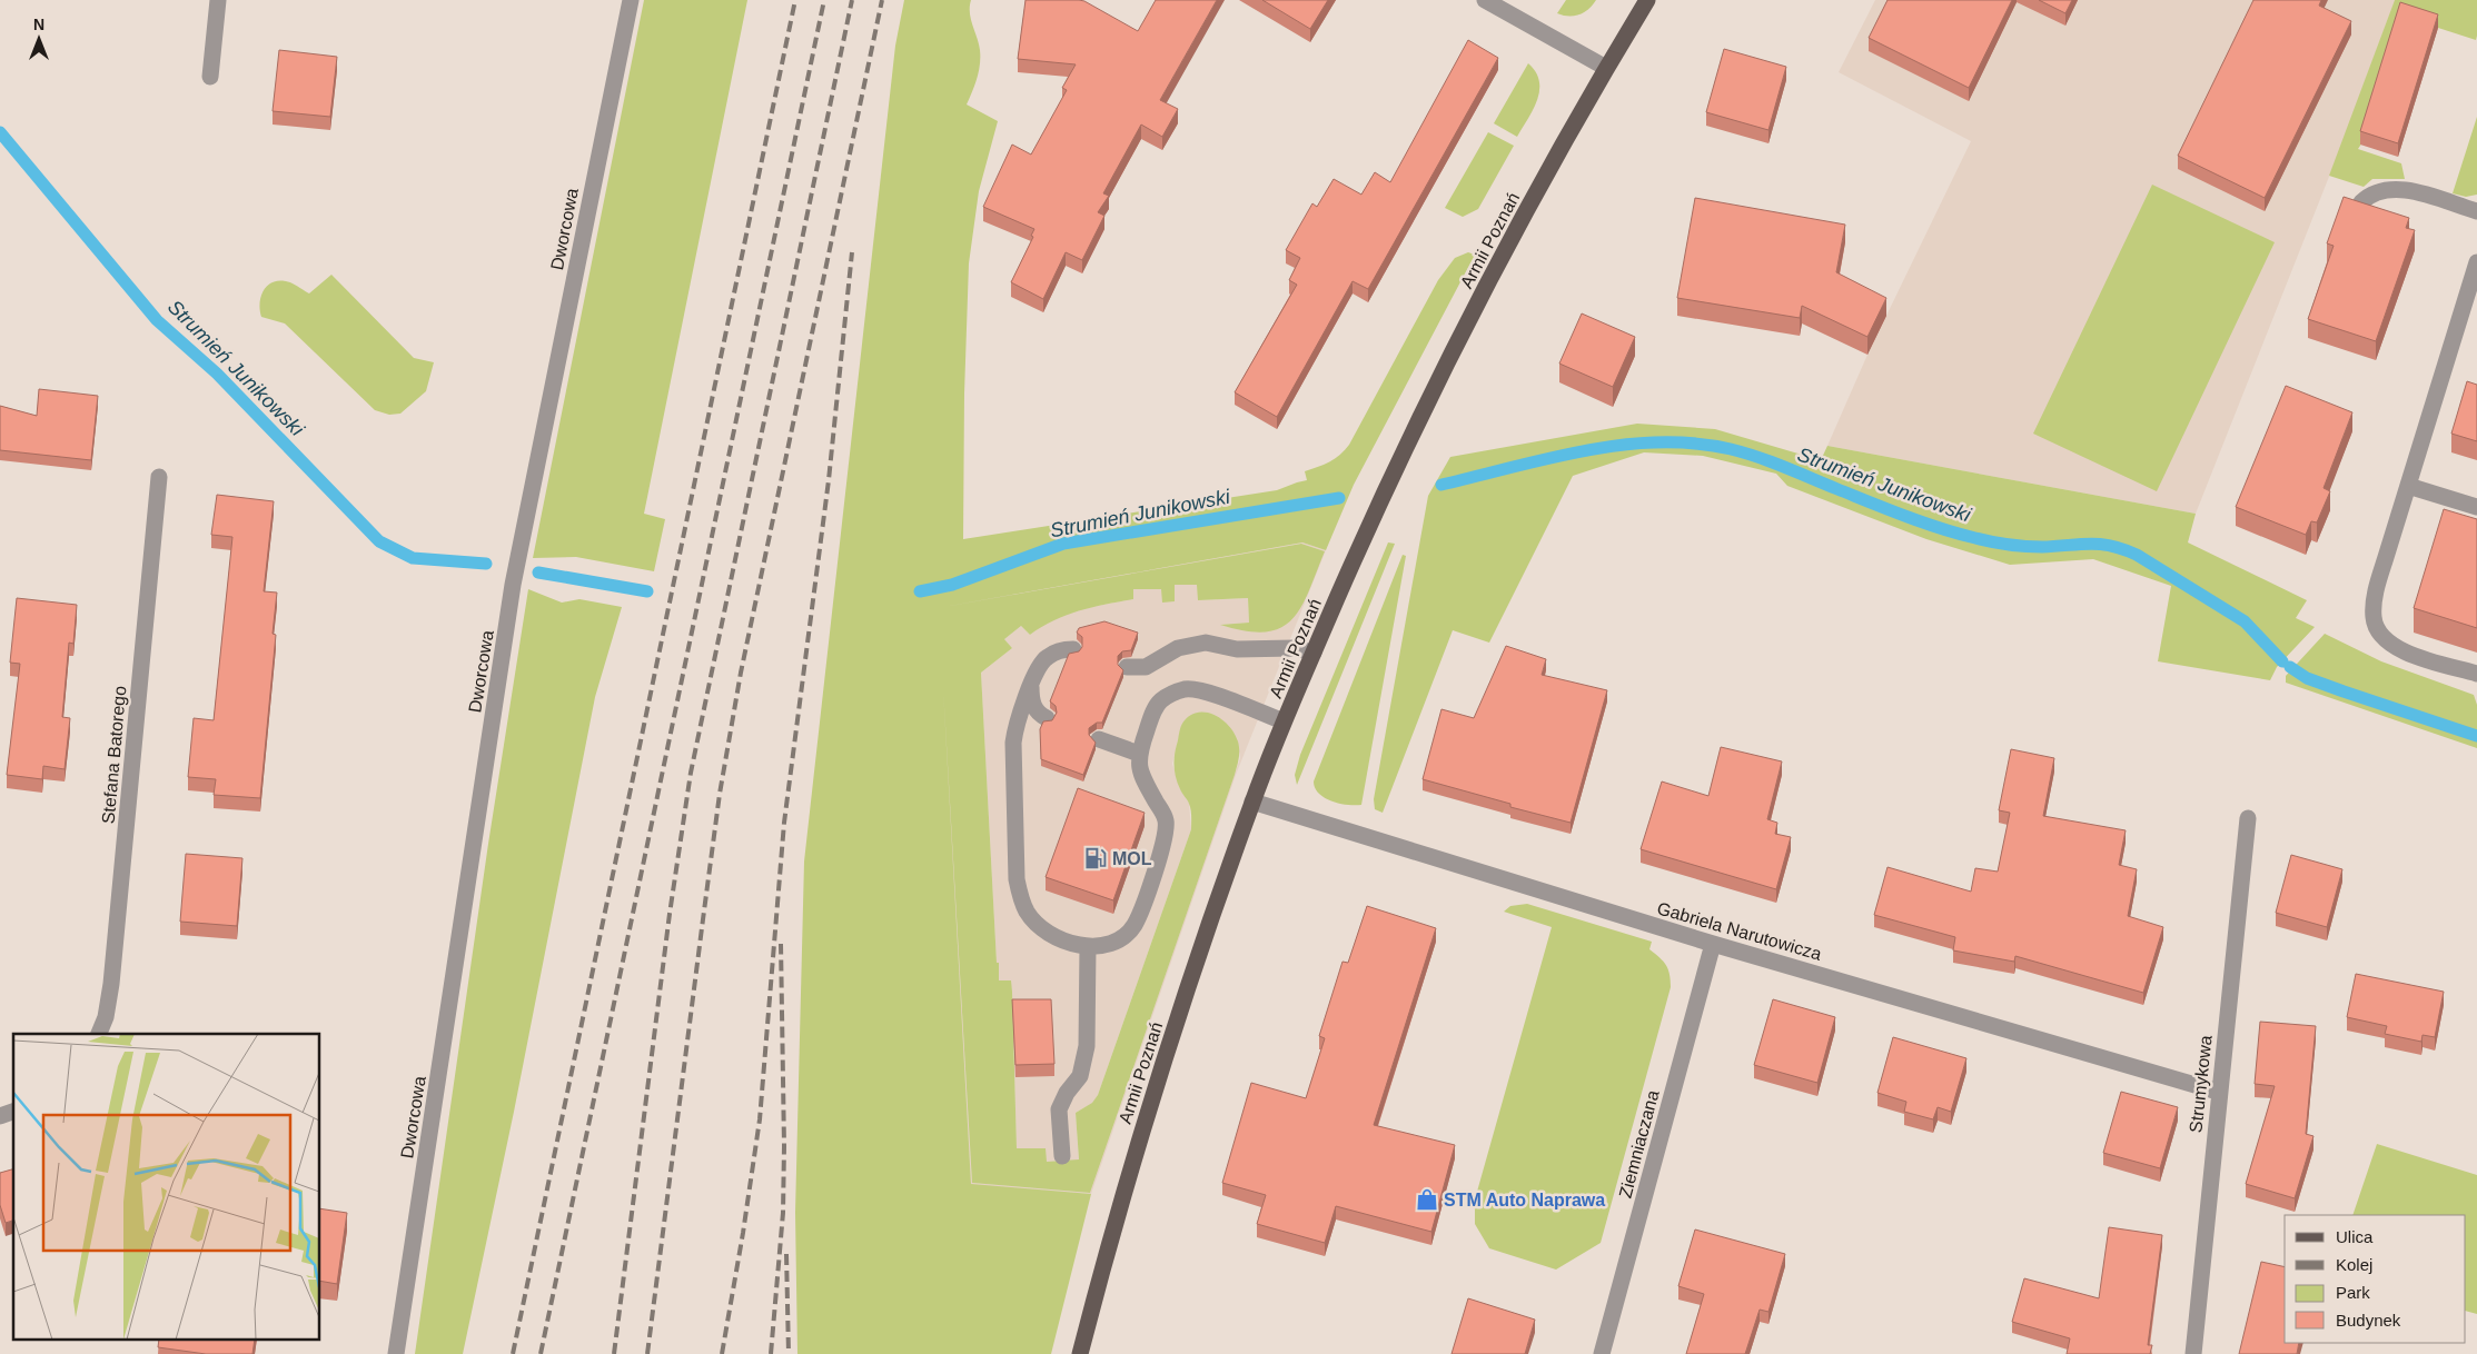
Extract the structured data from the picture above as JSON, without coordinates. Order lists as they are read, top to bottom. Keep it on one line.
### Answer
{"streets":{"main road":["Armii Poznań"],"street":["Dworcowa","Stefana Batorego","Gabriela Narutowicza","Strumykowa","Ziemniaczana"]},"crossings":[["Armii Poznań","Gabriela Narutowicza"],["Gabriela Narutowicza","Strumykowa"],["Gabriela Narutowicza","Ziemniaczana"]],"water":["Strumień Junikowski"],"places":{"fuel station":["MOL"],"shop":["STM Auto Naprawa"]},"legend":["Ulica","Kolej","Park","Budynek"],"north":"top"}
